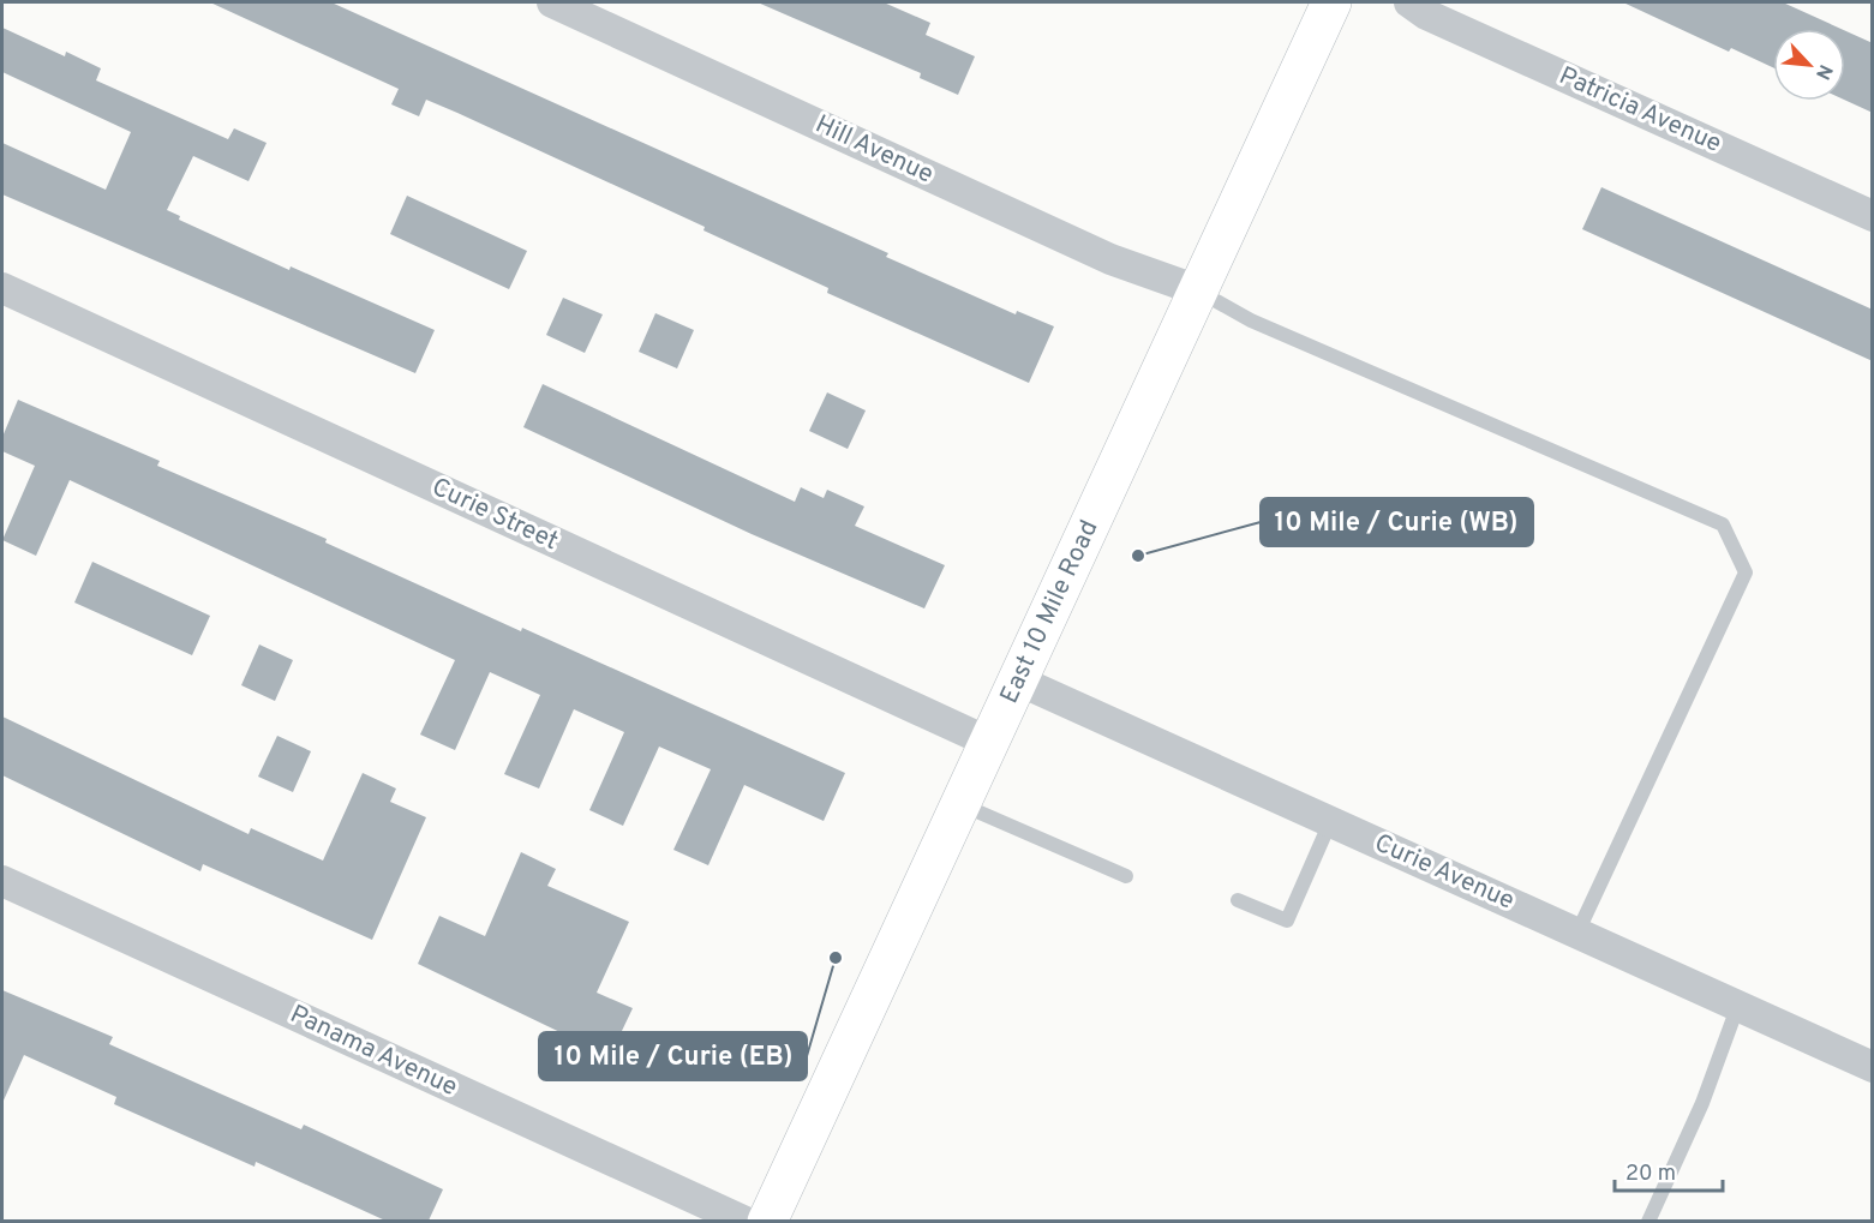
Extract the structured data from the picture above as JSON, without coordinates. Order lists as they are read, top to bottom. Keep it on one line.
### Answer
{"streets":{"main road":["East 10 Mile Road"],"street":["Patricia Avenue","Hill Avenue","Curie Street","Curie Avenue","Panama Avenue"]},"crossings":[["Hill Avenue","East 10 Mile Road"],["Curie Street","East 10 Mile Road"],["East 10 Mile Road","Curie Avenue"]],"places":["10 Mile / Curie (WB)","10 Mile / Curie (EB)"],"scale_bar":"20 m","north":"bottom right"}
